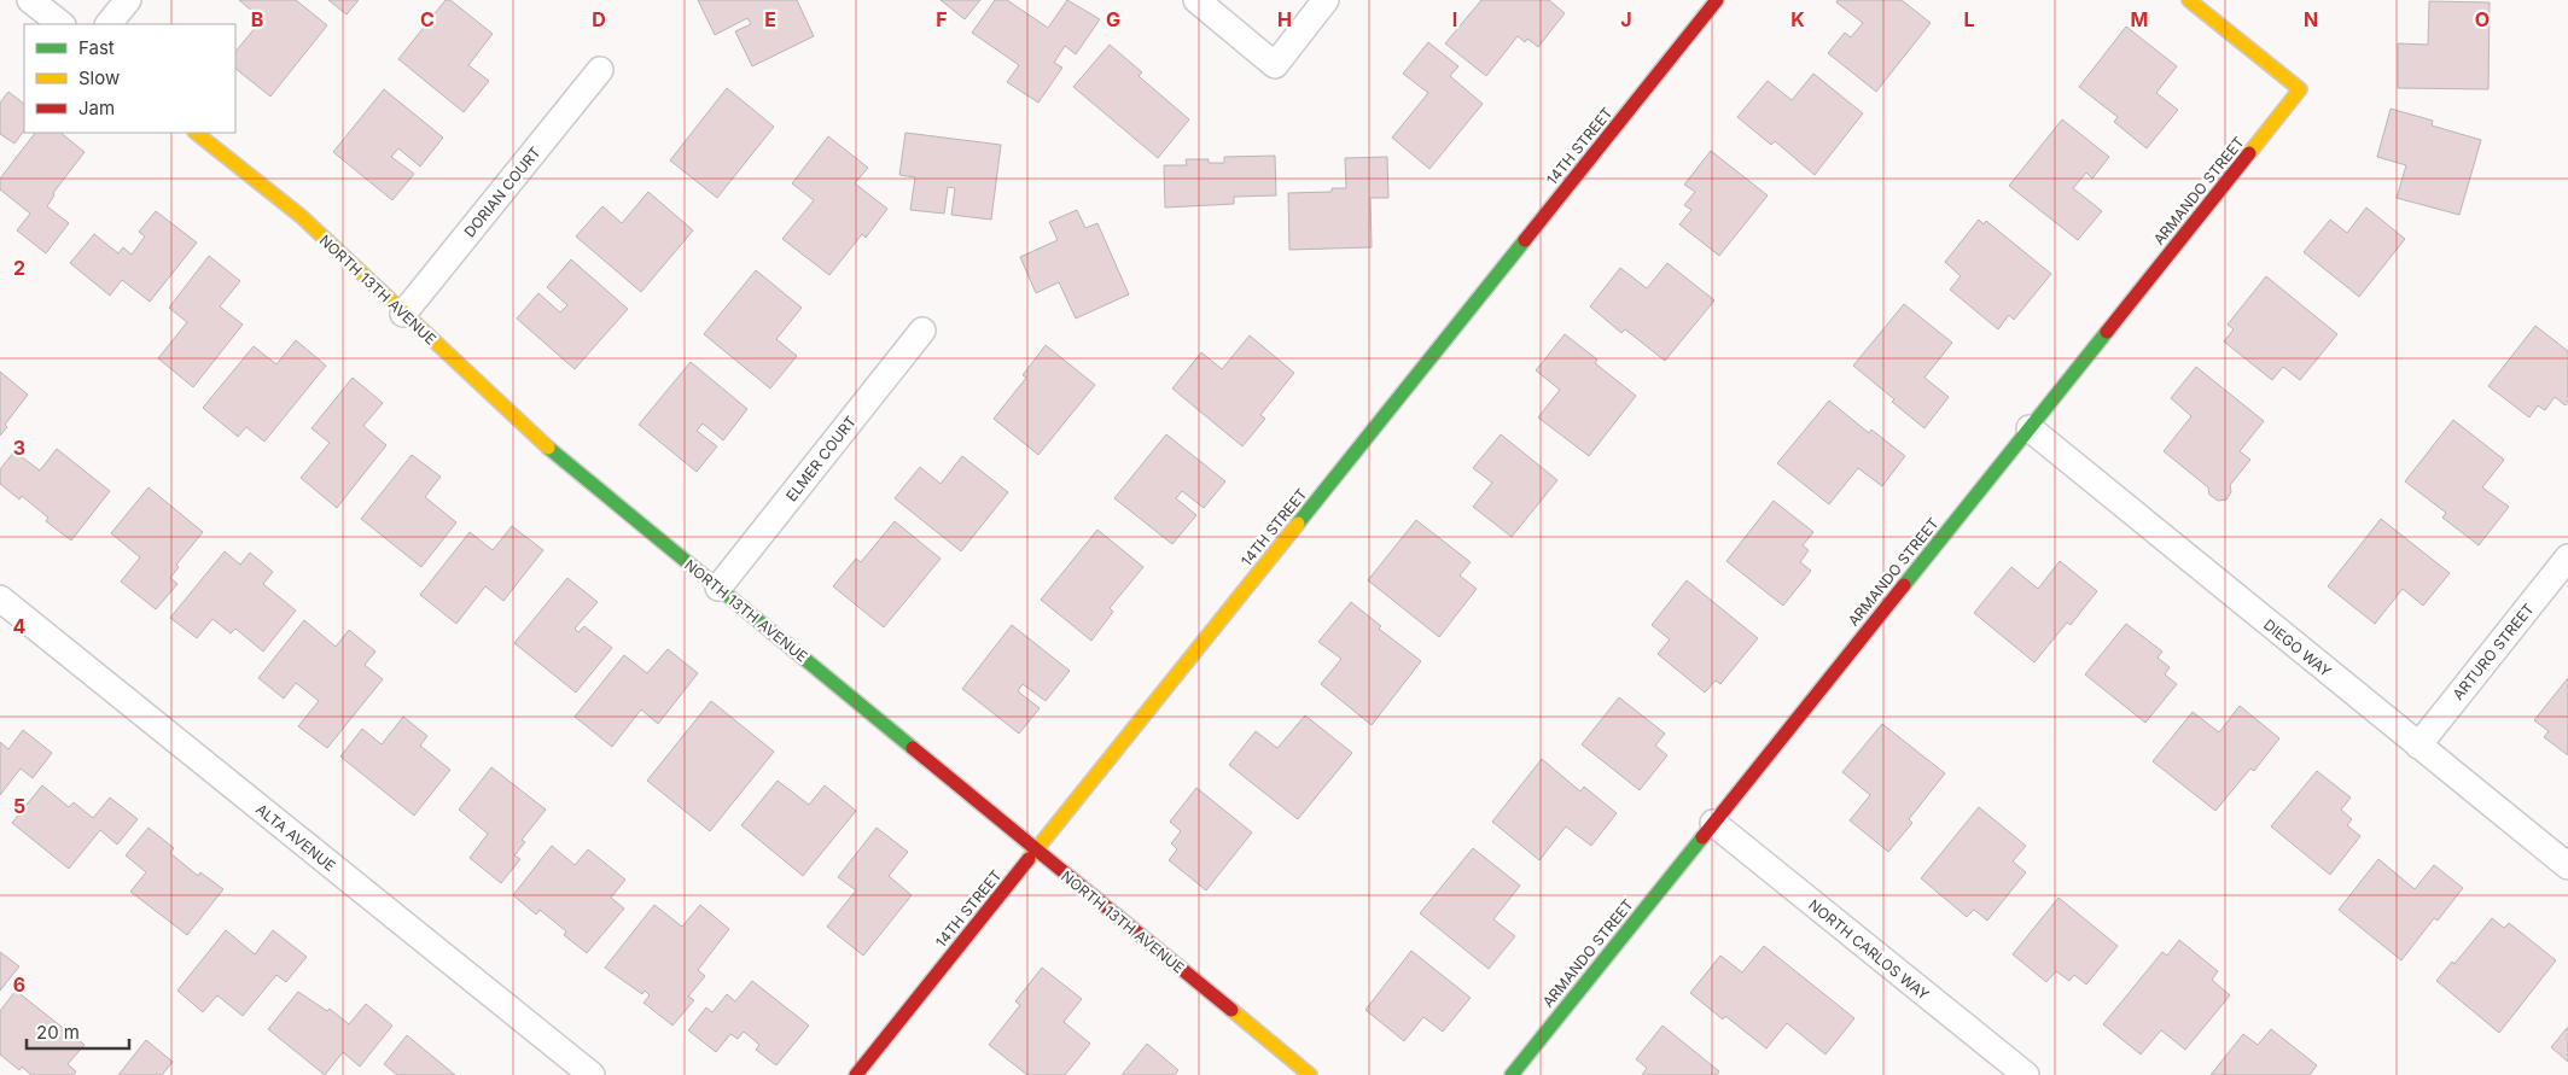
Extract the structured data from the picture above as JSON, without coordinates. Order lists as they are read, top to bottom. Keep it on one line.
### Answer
{"streets":{"street":["14TH STREET","ARMANDO STREET","DORIAN COURT","NORTH 13TH AVENUE","ELMER COURT","DIEGO WAY","ARTURO STREET","ALTA AVENUE","NORTH CARLOS WAY"]},"crossings":[["14TH STREET","NORTH 13TH AVENUE"],["ARMANDO STREET","DIEGO WAY"],["ARMANDO STREET","NORTH CARLOS WAY"],["DORIAN COURT","NORTH 13TH AVENUE"],["NORTH 13TH AVENUE","ELMER COURT"],["DIEGO WAY","ARTURO STREET"]],"legend":["Fast","Slow","Jam"],"scale_bar":"20 m","grid":{"columns":["B","C","D","E","F","G","H","I","J","K","L","M","N","O"],"rows":["2","3","4","5","6"]}}
